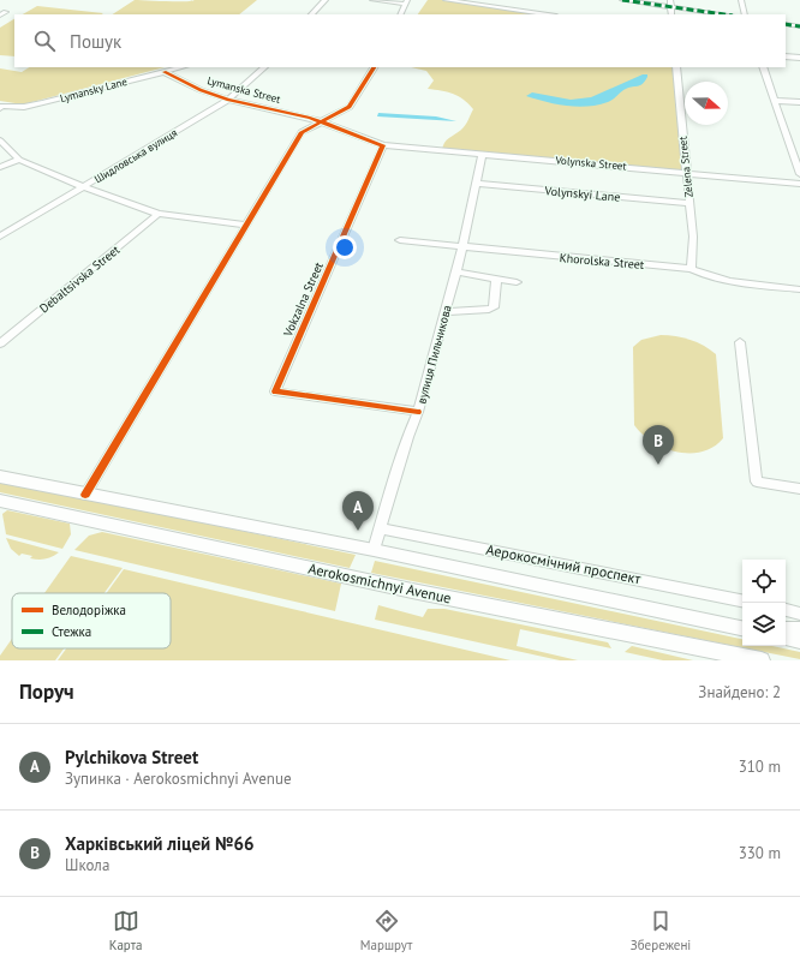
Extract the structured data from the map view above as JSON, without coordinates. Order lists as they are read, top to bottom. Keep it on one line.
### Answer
{"streets":{"main road":["Aerokosmichnyi Avenue"],"street":["Lymansky Lane","Lymanska Street","Шидловська вулиця","Volynska Street","Zelena Street","Volynskyi Lane","Khorolska Street","Debaltsivska Street","Vokzalna Street","вулиця Пильчикова","Аерокосмічний проспект"]},"crossings":[["Lymansky Lane","Lymanska Street"],["Lymanska Street","Шидловська вулиця"],["Volynska Street","Zelena Street"],["Volynska Street","Vokzalna Street"],["Volynska Street","вулиця Пильчикова"],["Zelena Street","Volynskyi Lane"],["Zelena Street","Khorolska Street"],["Volynskyi Lane","вулиця Пильчикова"],["Khorolska Street","вулиця Пильчикова"],["Vokzalna Street","вулиця Пильчикова"],["вулиця Пильчикова","Аерокосмічний проспект"]],"legend":["Велодоріжка","Стежка"],"north":"right","page":{"search":"Пошук","pins":["B","A"],"heading":["Поруч","Знайдено: 2"],"list":[{"mark":"A","name":"Pylchikova Street","note":"Зупинка · Aerokosmichnyi Avenue","value":"310 m"},{"mark":"B","name":"Харківський ліцей №66","note":"Школа","value":"330 m"}],"nav":["Карта","Маршрут","Збережені"]}}
